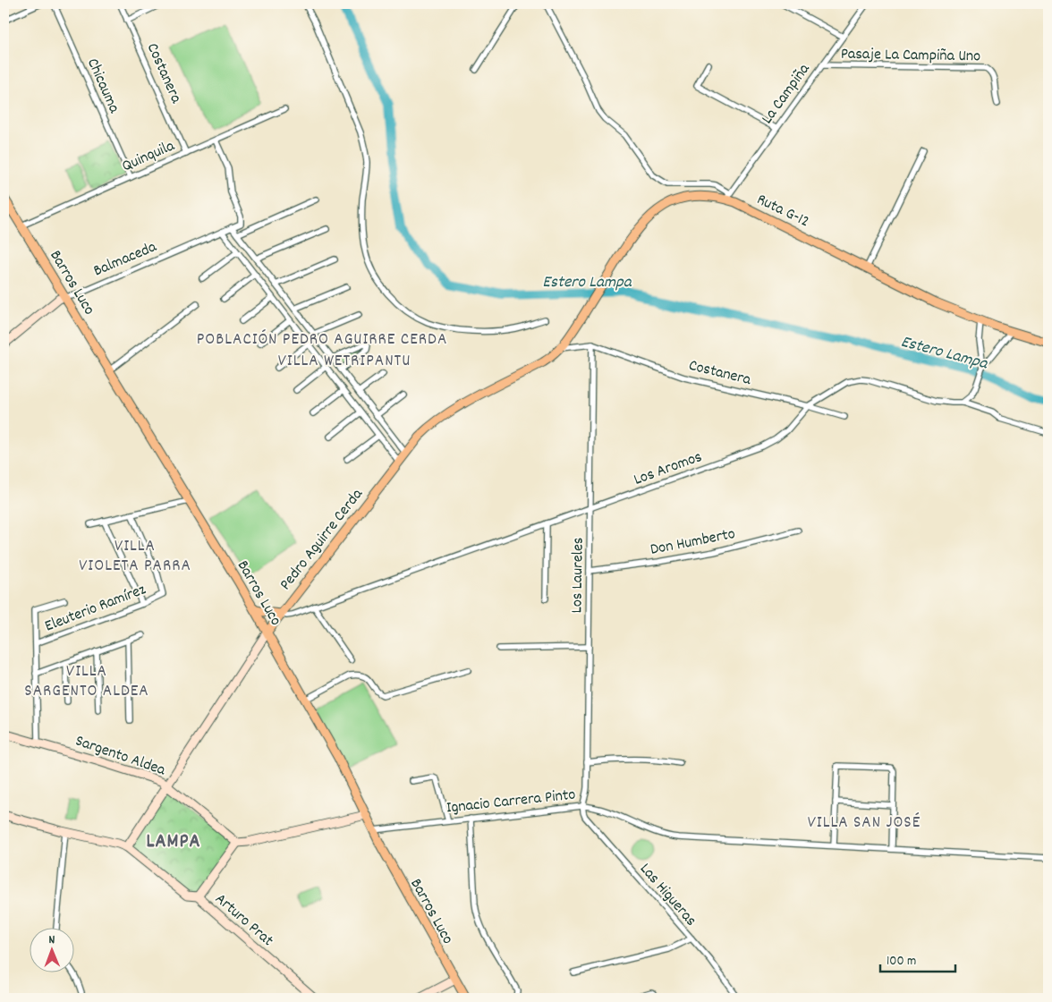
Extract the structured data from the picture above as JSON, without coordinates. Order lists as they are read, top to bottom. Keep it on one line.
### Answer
{"streets":{"main road":["Ruta G-12","Balmaceda","Barros Luco","Pedro Aguirre Cerda","Sargento Aldea","Arturo Prat"],"street":["Pasaje La Campiña Uno","Costanera","Chicauma","La Campiña","Quinquila","Los Aromos","Don Humberto","Los Laureles","Eleuterio Ramírez","Ignacio Carrera Pinto","Las Higueras"]},"crossings":[["Pasaje La Campiña Uno","La Campiña"],["Costanera","Quinquila"],["Costanera","Los Aromos"],["Costanera","Los Laureles"],["Chicauma","Quinquila"],["La Campiña","Ruta G-12"],["Quinquila","Balmaceda"],["Quinquila","Barros Luco"],["Ruta G-12","Pedro Aguirre Cerda"],["Balmaceda","Barros Luco"],["Barros Luco","Pedro Aguirre Cerda"],["Barros Luco","Ignacio Carrera Pinto"],["Los Aromos","Pedro Aguirre Cerda"],["Los Aromos","Los Laureles"],["Pedro Aguirre Cerda","Sargento Aldea"],["Pedro Aguirre Cerda","Arturo Prat"],["Don Humberto","Los Laureles"],["Los Laureles","Ignacio Carrera Pinto"],["Los Laureles","Las Higueras"],["Ignacio Carrera Pinto","Las Higueras"]],"districts":["POBLACIÓN PEDRO AGUIRRE CERDA","VILLA WETRIPANTU","VILLA VIOLETA PARRA","VILLA SARGENTO ALDEA","VILLA SAN JOSÉ","LAMPA"],"water":["Estero Lampa"],"scale_bar":"100 m","north":"top"}
